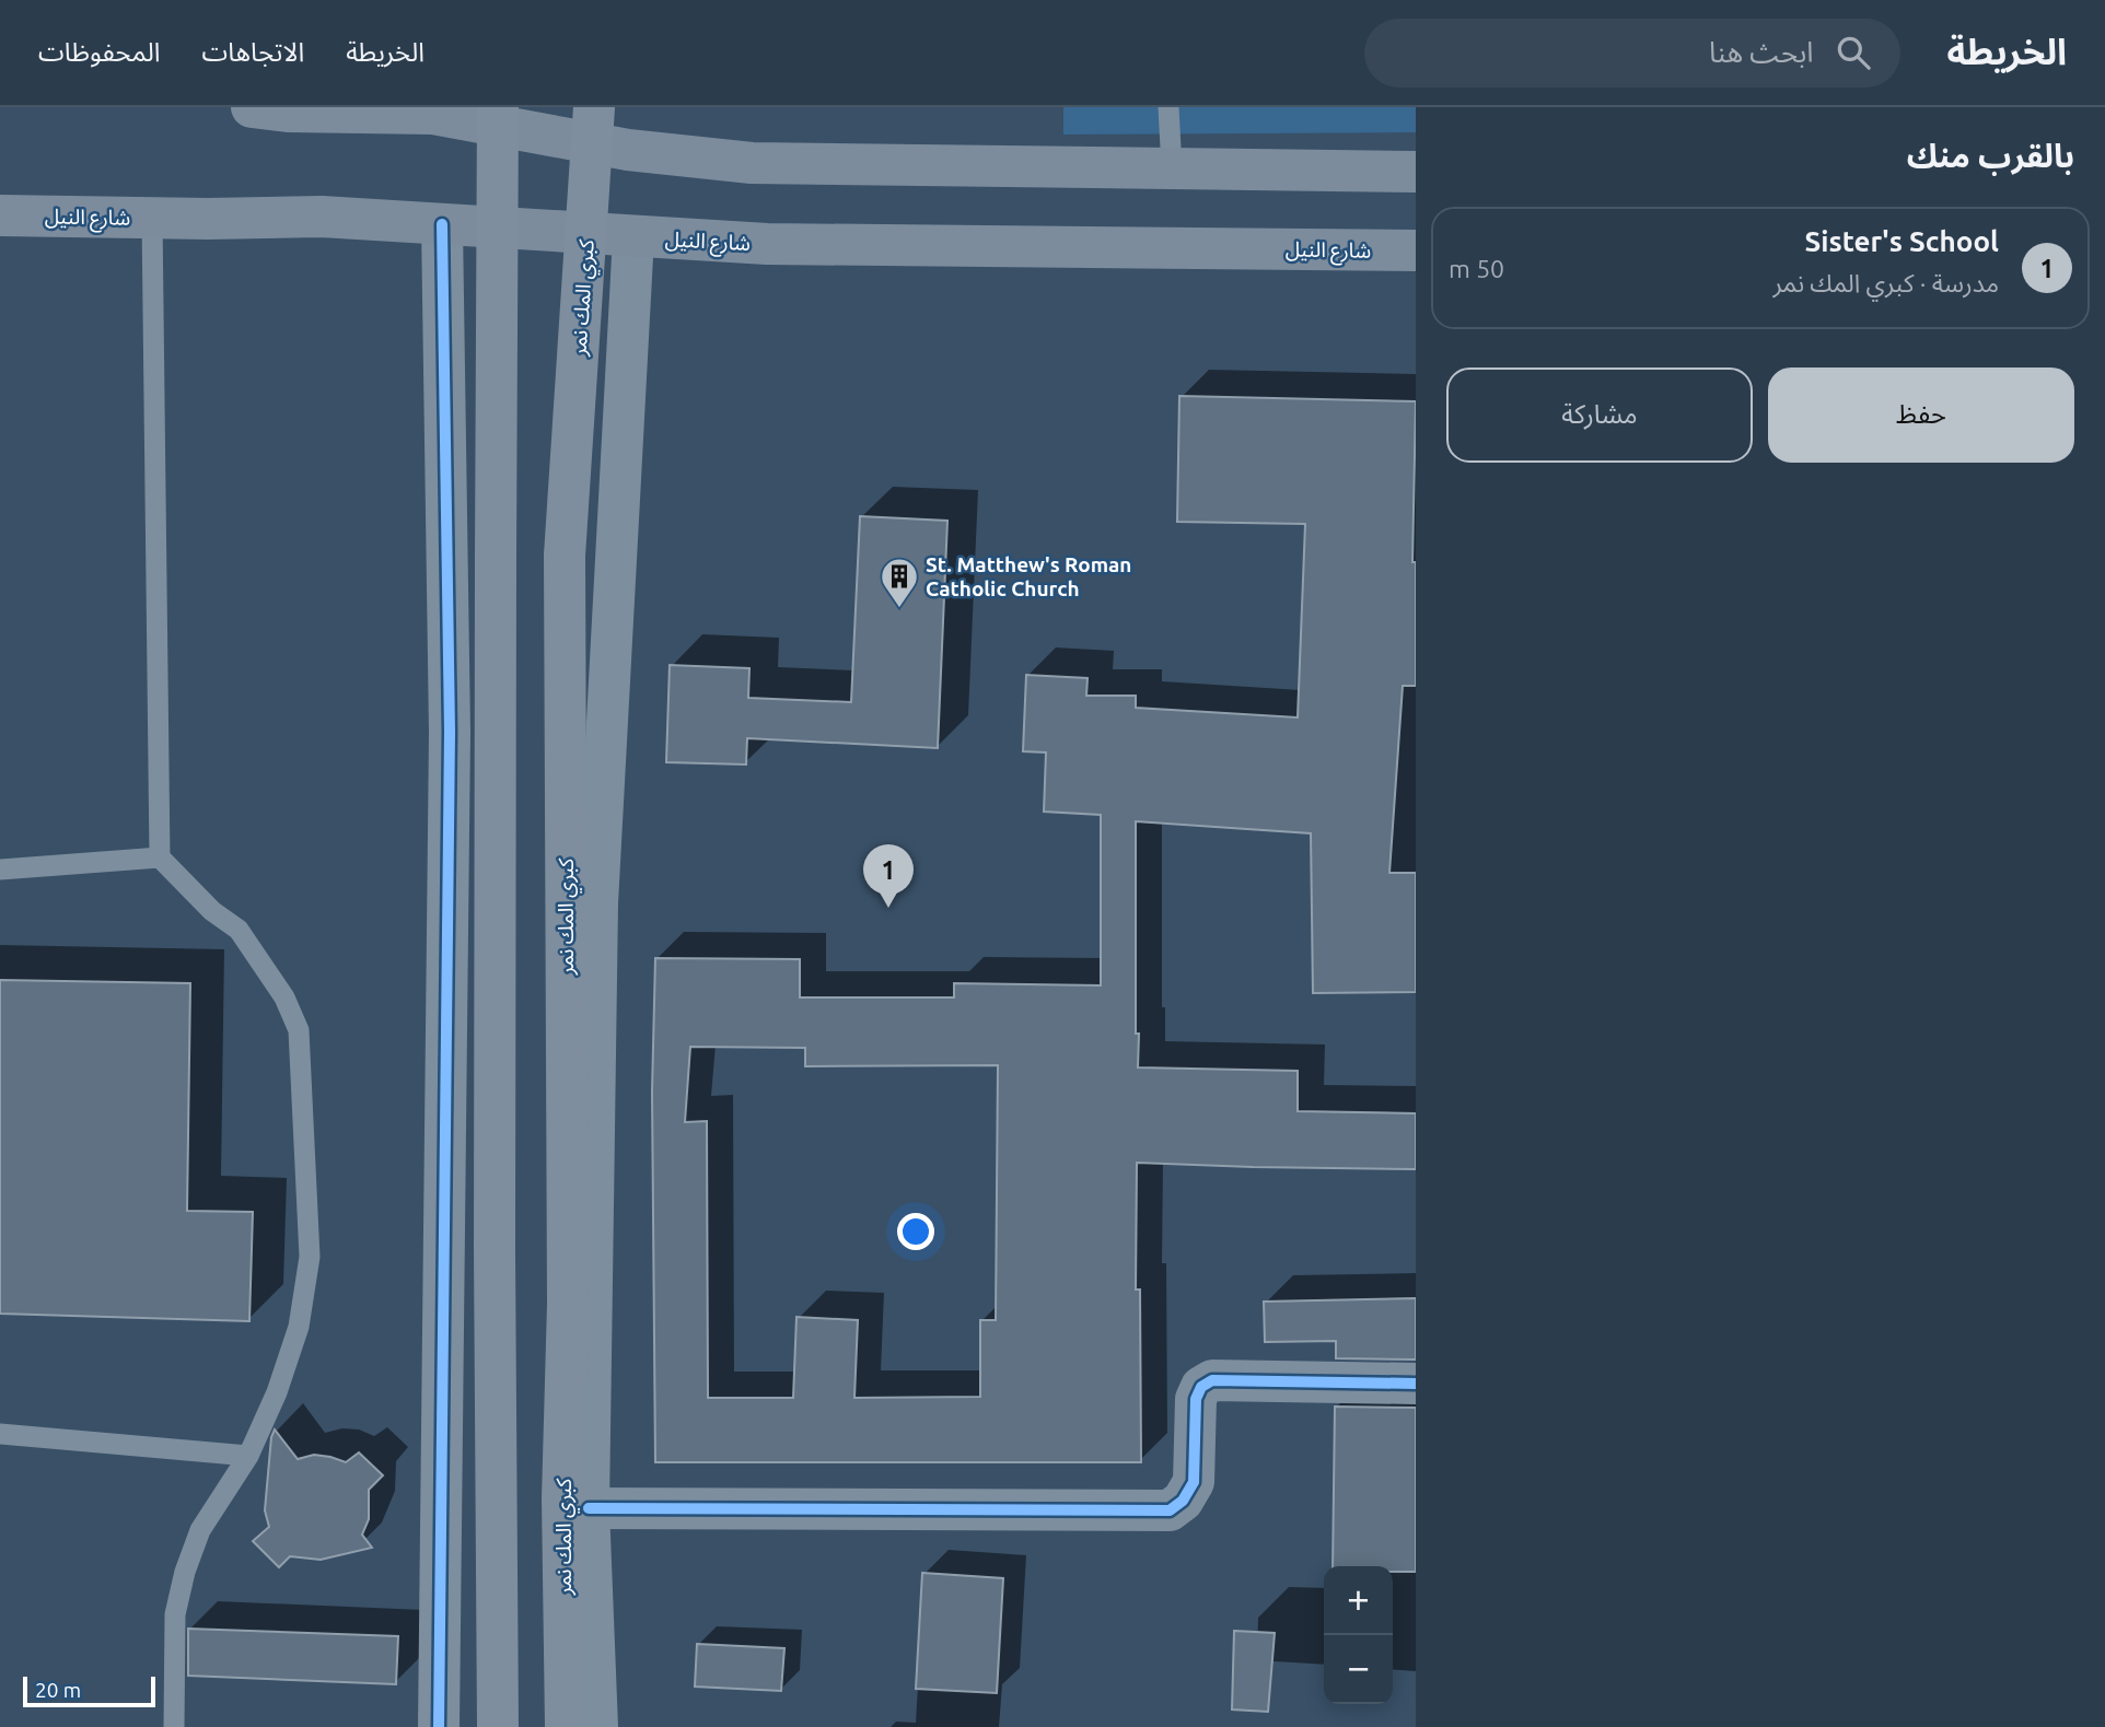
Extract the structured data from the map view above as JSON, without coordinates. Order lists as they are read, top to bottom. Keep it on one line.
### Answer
{"streets":{"highway":["كبري المك نمر"],"main road":["شارع النيل"]},"places":{"building":["St. Matthew's Roman Catholic Church"]},"scale_bar":"20 m","page":{"header":"الخريطة","search":"ابحث هنا","nav":["الخريطة","الاتجاهات","المحفوظات"],"heading":"بالقرب منك","list":[{"mark":"1","name":"Sister's School","note":"مدرسة · كبري المك نمر","value":"50 m"}],"buttons":["حفظ","مشاركة"],"pins":"1","map_buttons":["+","−"],"scale":"20 m"}}
